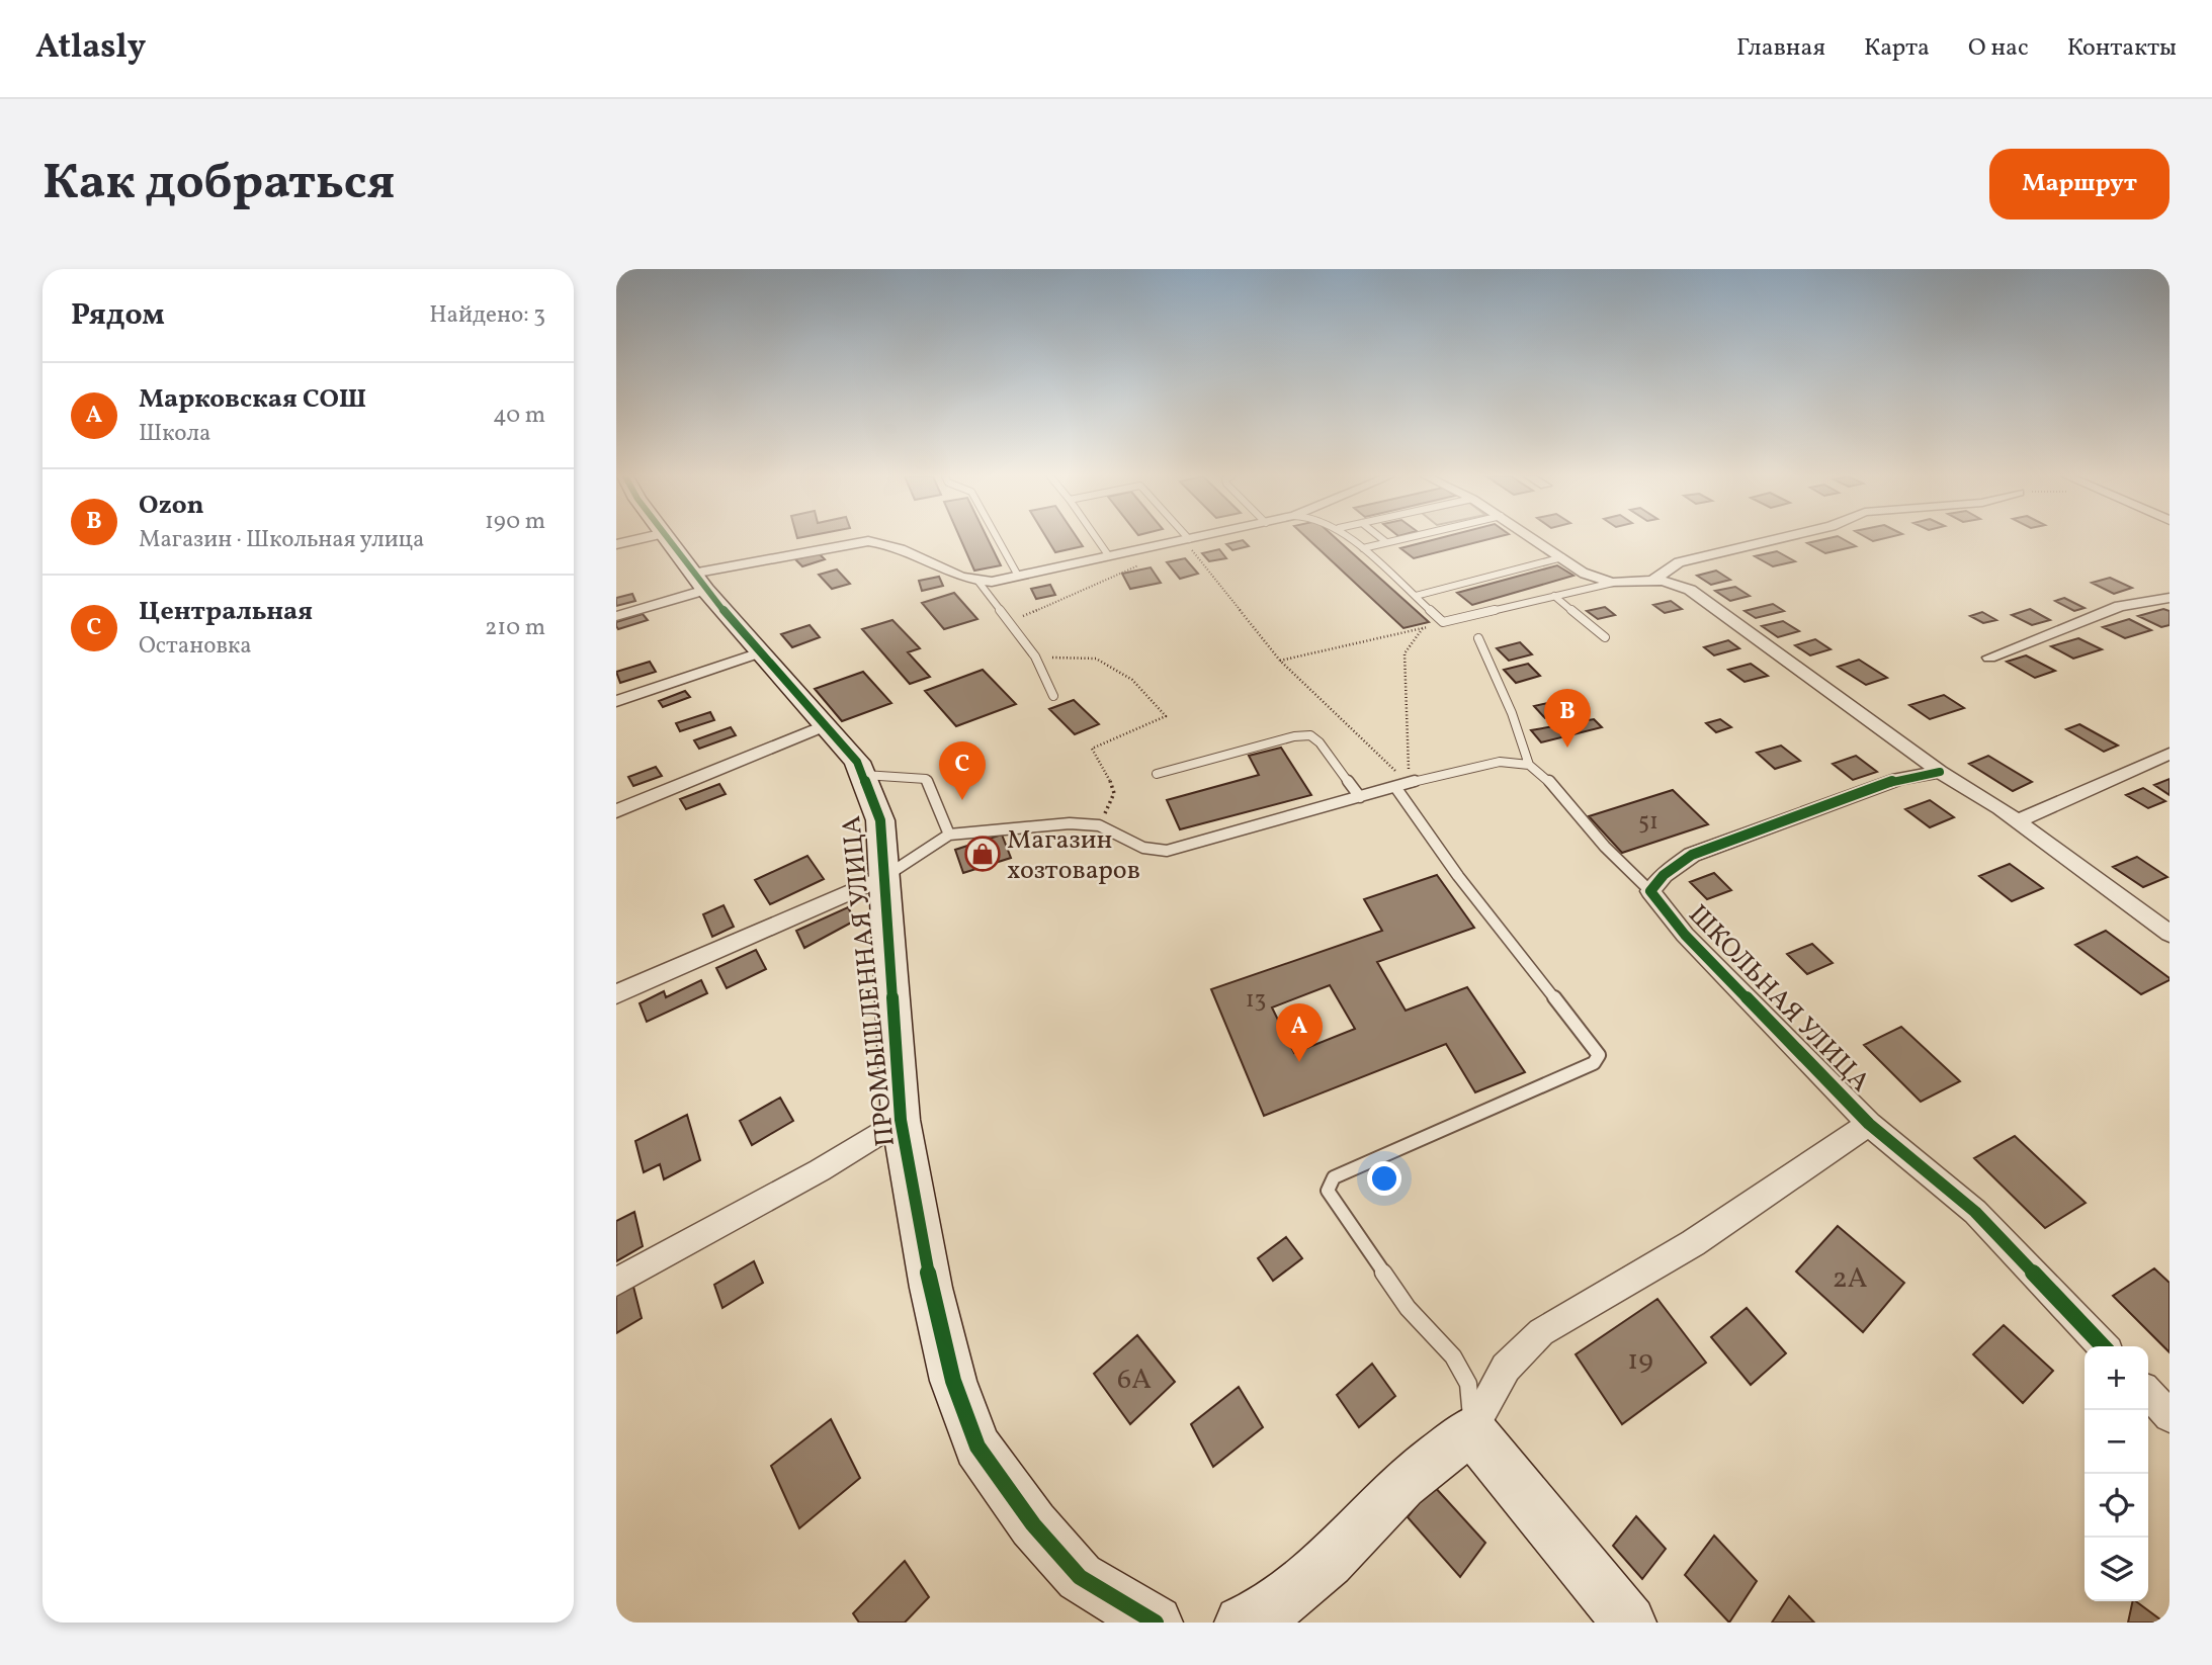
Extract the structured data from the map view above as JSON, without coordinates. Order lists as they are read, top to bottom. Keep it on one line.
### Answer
{"streets":{"street":["ПРОМЫШЛЕННАЯ УЛИЦА","ШКОЛЬНАЯ УЛИЦА"]},"places":{"shop":["Магазин хозтоваров"]},"house_numbers":["51","13","2А","19","6А"],"page":{"header":"Atlasly","nav":["Главная","Карта","О нас","Контакты"],"buttons":"Маршрут","title":"Как добраться","heading":["Рядом","Найдено: 3"],"list":[{"mark":"A","name":"Марковская СОШ","note":"Школа","value":"40 m"},{"mark":"B","name":"Ozon","note":"Магазин · Школьная улица","value":"190 m"},{"mark":"C","name":"Центральная","note":"Остановка","value":"210 m"}],"pins":["B","C","A"],"map_buttons":["+","−"]}}
